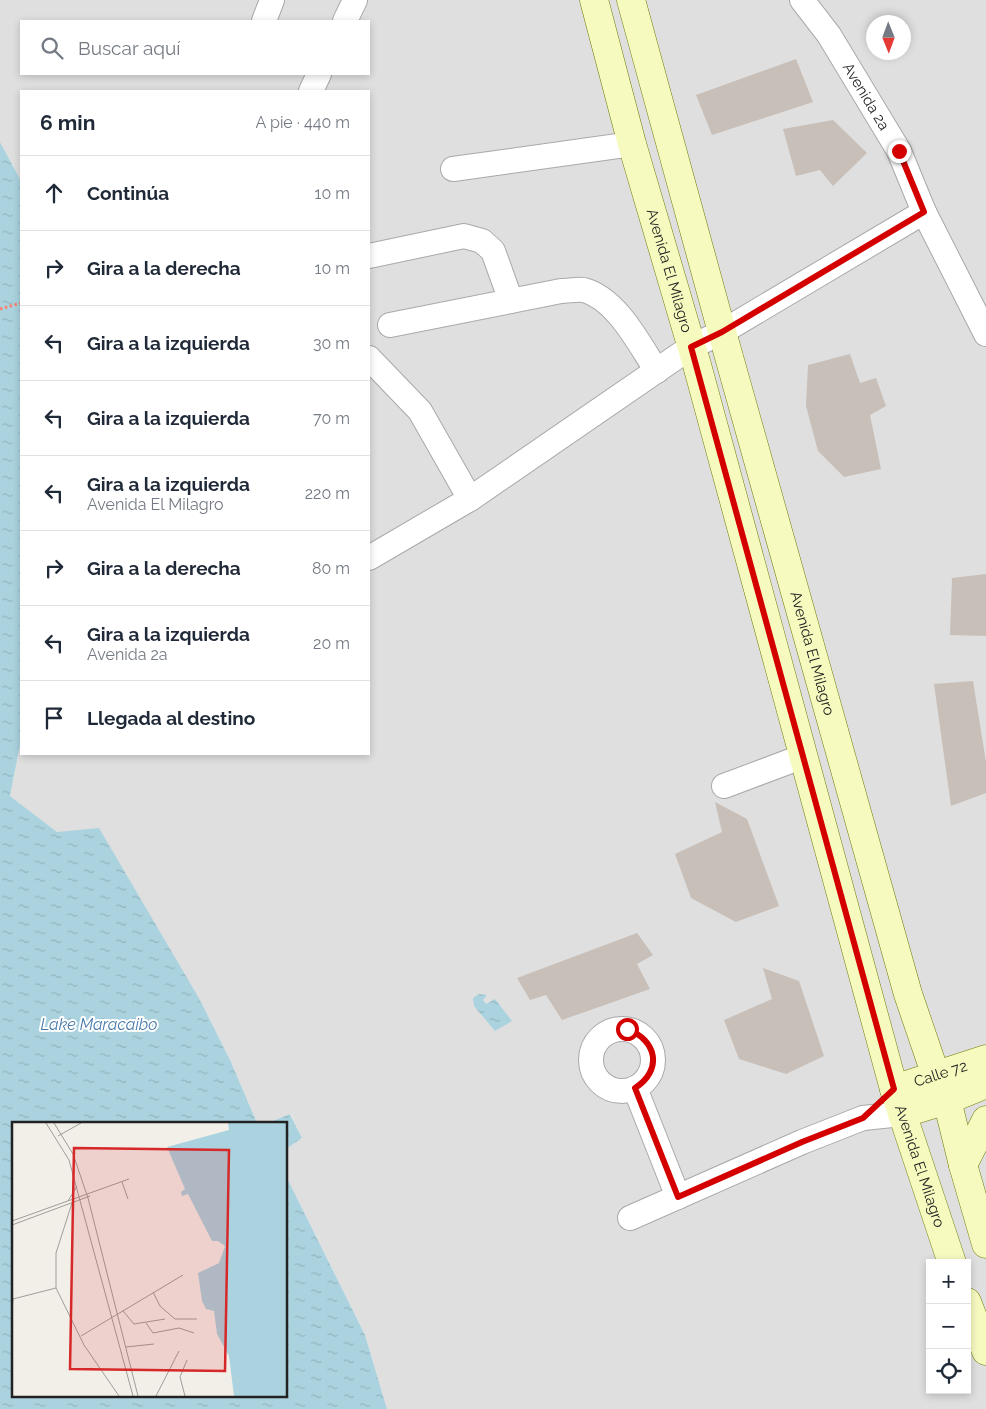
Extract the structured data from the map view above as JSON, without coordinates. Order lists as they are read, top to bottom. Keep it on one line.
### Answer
{"streets":{"main road":["Avenida El Milagro","Calle 72"],"street":["Avenida 2a"]},"crossings":[["Avenida El Milagro","Calle 72"]],"water":["Lake Maracaibo"],"north":"bottom","page":{"search":"Buscar aquí","heading":["6 min","A pie · 440 m"],"list":[["Continúa","10 m"],["Gira a la derecha","10 m"],["Gira a la izquierda","30 m"],["Gira a la izquierda","70 m"],["Gira a la izquierda","Avenida El Milagro","220 m"],["Gira a la derecha","80 m"],["Gira a la izquierda","Avenida 2a","20 m"],"Llegada al destino"],"map_buttons":["+","−"]}}
